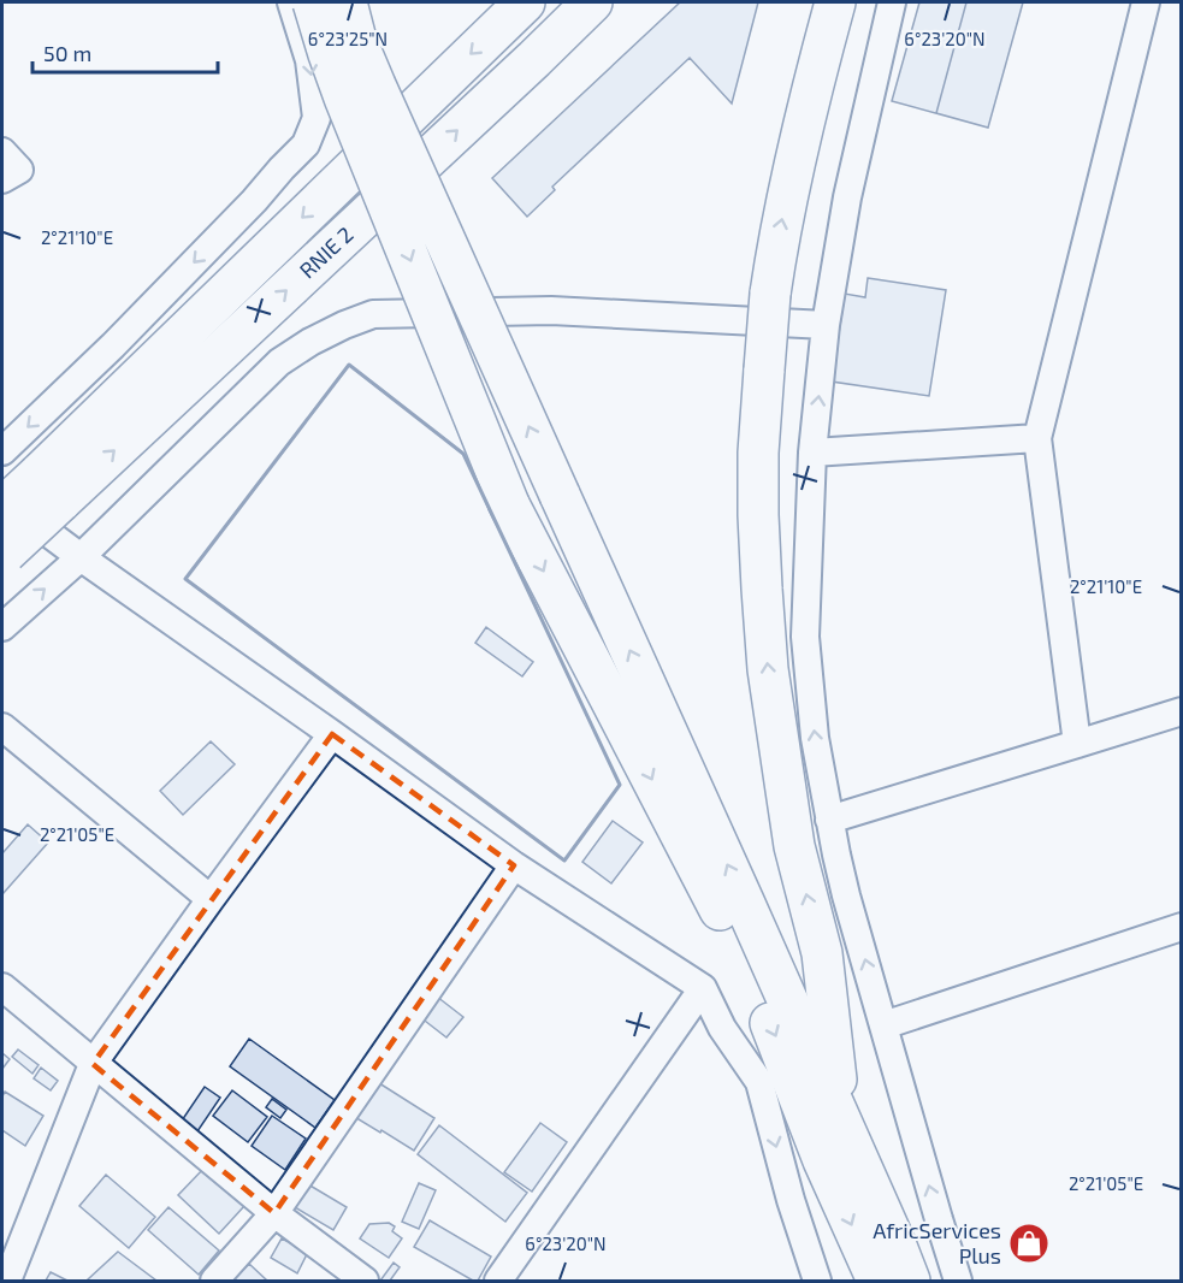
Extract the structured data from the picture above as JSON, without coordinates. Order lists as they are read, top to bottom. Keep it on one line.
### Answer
{"streets":{"highway":["RNIE 2"]},"places":{"shop":["AfricServices Plus"]},"scale_bar":"50 m","coordinates":["6°23'25\"N","6°23'20\"N","2°21'10\"E","2°21'05\"E"]}
